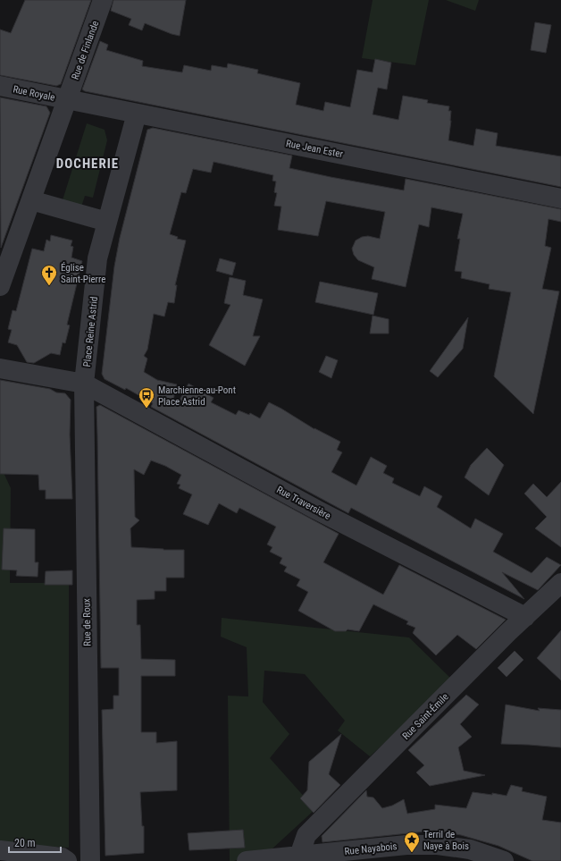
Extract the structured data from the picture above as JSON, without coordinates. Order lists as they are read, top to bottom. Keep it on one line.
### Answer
{"streets":{"street":["Rue de Finlande","Rue Royale","Rue Jean Ester","Place Reine Astrid","Rue Traversière","Rue de Roux","Rue Saint-Émile","Rue Nayabois"]},"crossings":[["Rue de Finlande","Rue Royale"],["Rue de Finlande","Rue Jean Ester"],["Rue Royale","Rue Jean Ester"],["Rue Jean Ester","Place Reine Astrid"],["Place Reine Astrid","Rue Traversière"],["Place Reine Astrid","Rue de Roux"],["Rue Traversière","Rue de Roux"],["Rue Traversière","Rue Saint-Émile"],["Rue Saint-Émile","Rue Nayabois"]],"districts":["DOCHERIE"],"places":{"church":["Église Saint-Pierre"],"bus stop":["Marchienne-au-Pont Place Astrid"],"place":["Terril de Naye à Bois"]},"scale_bar":"20 m"}
